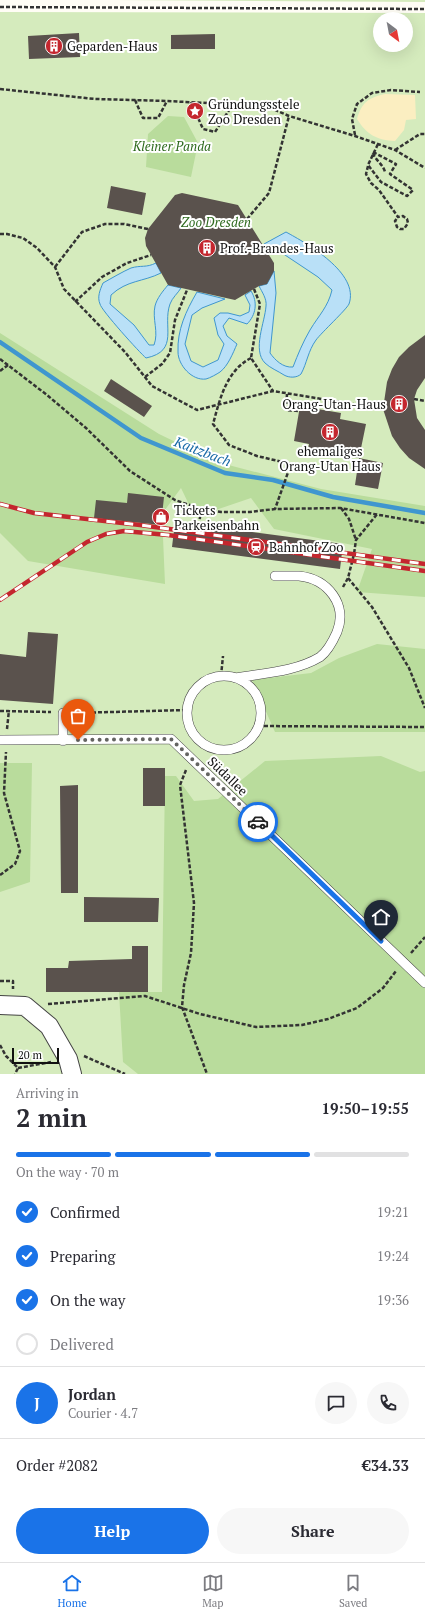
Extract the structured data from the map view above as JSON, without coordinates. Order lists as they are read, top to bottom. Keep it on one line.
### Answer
{"streets":{"lane":["Südallee"]},"water":["Kaitzbach"],"parks":["Kleiner Panda","Zoo Dresden"],"places":{"building":["Geparden-Haus","Prof.-Brandes-Haus","Orang-Utan-Haus","ehemaliges Orang-Utan Haus"],"place":["Gründungsstele Zoo Dresden"],"shop":["Tickets Parkeisenbahn"],"station":["Bahnhof Zoo"]},"scale_bar":"20 m","north":"bottom right","page":{"scale":"20 m","heading":["2 min","Arriving in","19:50–19:55"],"panel":["Jordan","Courier · 4.7","Order #2082","€34.33"],"bar":"On the way · 70 m","list":[["Confirmed","19:21"],["Preparing","19:24"],["On the way","19:36"],"Delivered"],"round":"J","buttons":["Help","Share"],"tabs":["Home","Map","Saved"]}}
